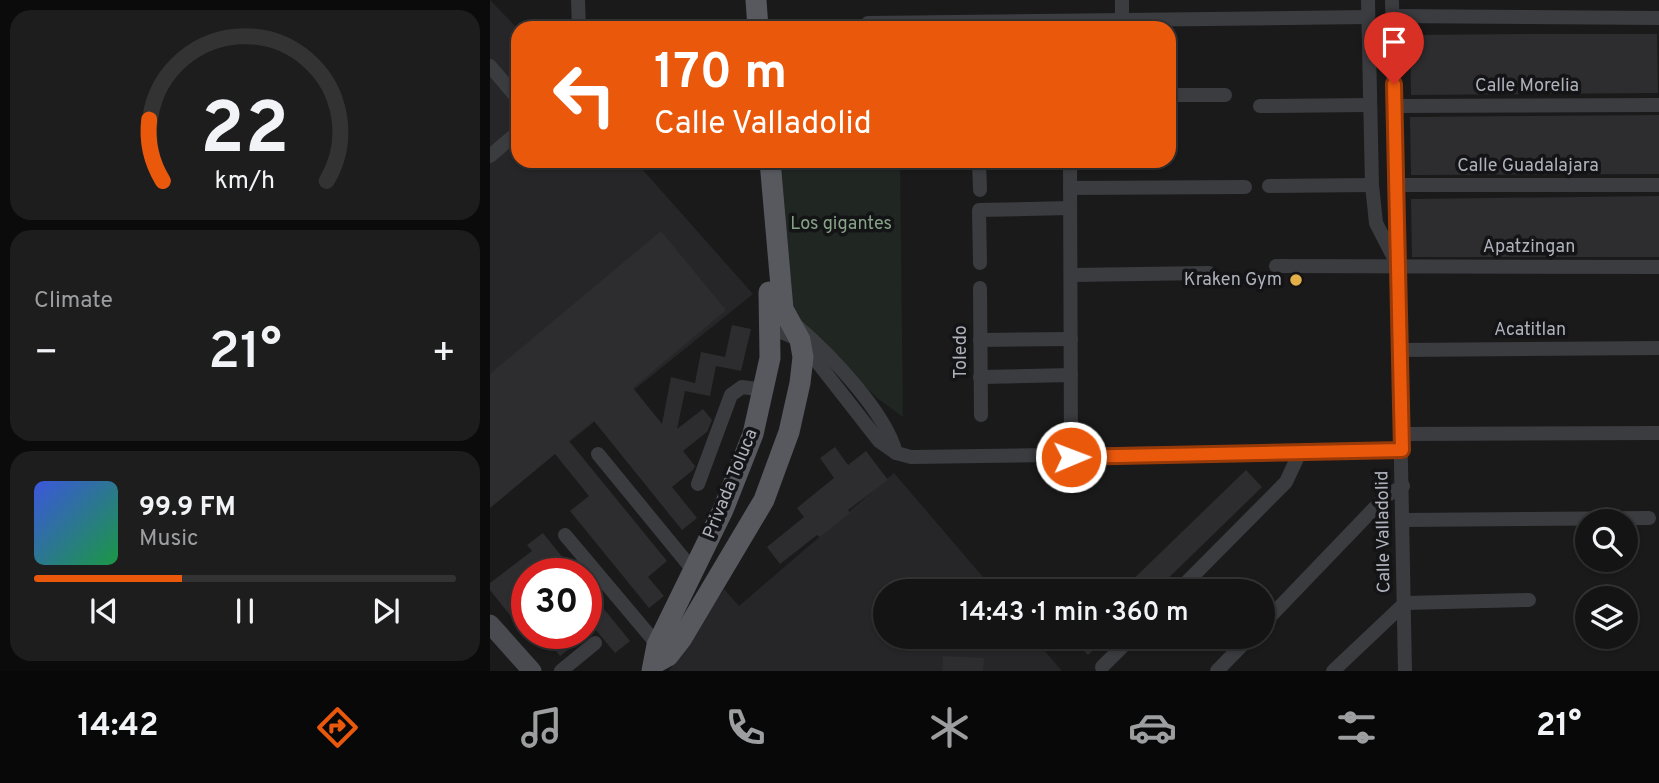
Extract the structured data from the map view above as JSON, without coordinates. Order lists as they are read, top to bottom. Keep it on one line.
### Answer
{"streets":{"main road":["Privada Toluca"],"street":["Calle Morelia","Calle Guadalajara","Apatzingan","Acatitlan","Toledo","Calle Valladolid"]},"crossings":[["Calle Morelia","Calle Valladolid"],["Calle Guadalajara","Calle Valladolid"],["Apatzingan","Calle Valladolid"],["Acatitlan","Calle Valladolid"]],"parks":["Los gigantes"],"places":["Kraken Gym"],"page":{"turn":["170 m","Calle Valladolid"],"tile":"Climate","heat":["−","21°","+"],"song":["99.9 FM","Music"],"limit":"30","trip":"14:43 · 1 min · 360 m","tabs":["14:42","21°"],"gauge":["22","km/h"]}}
